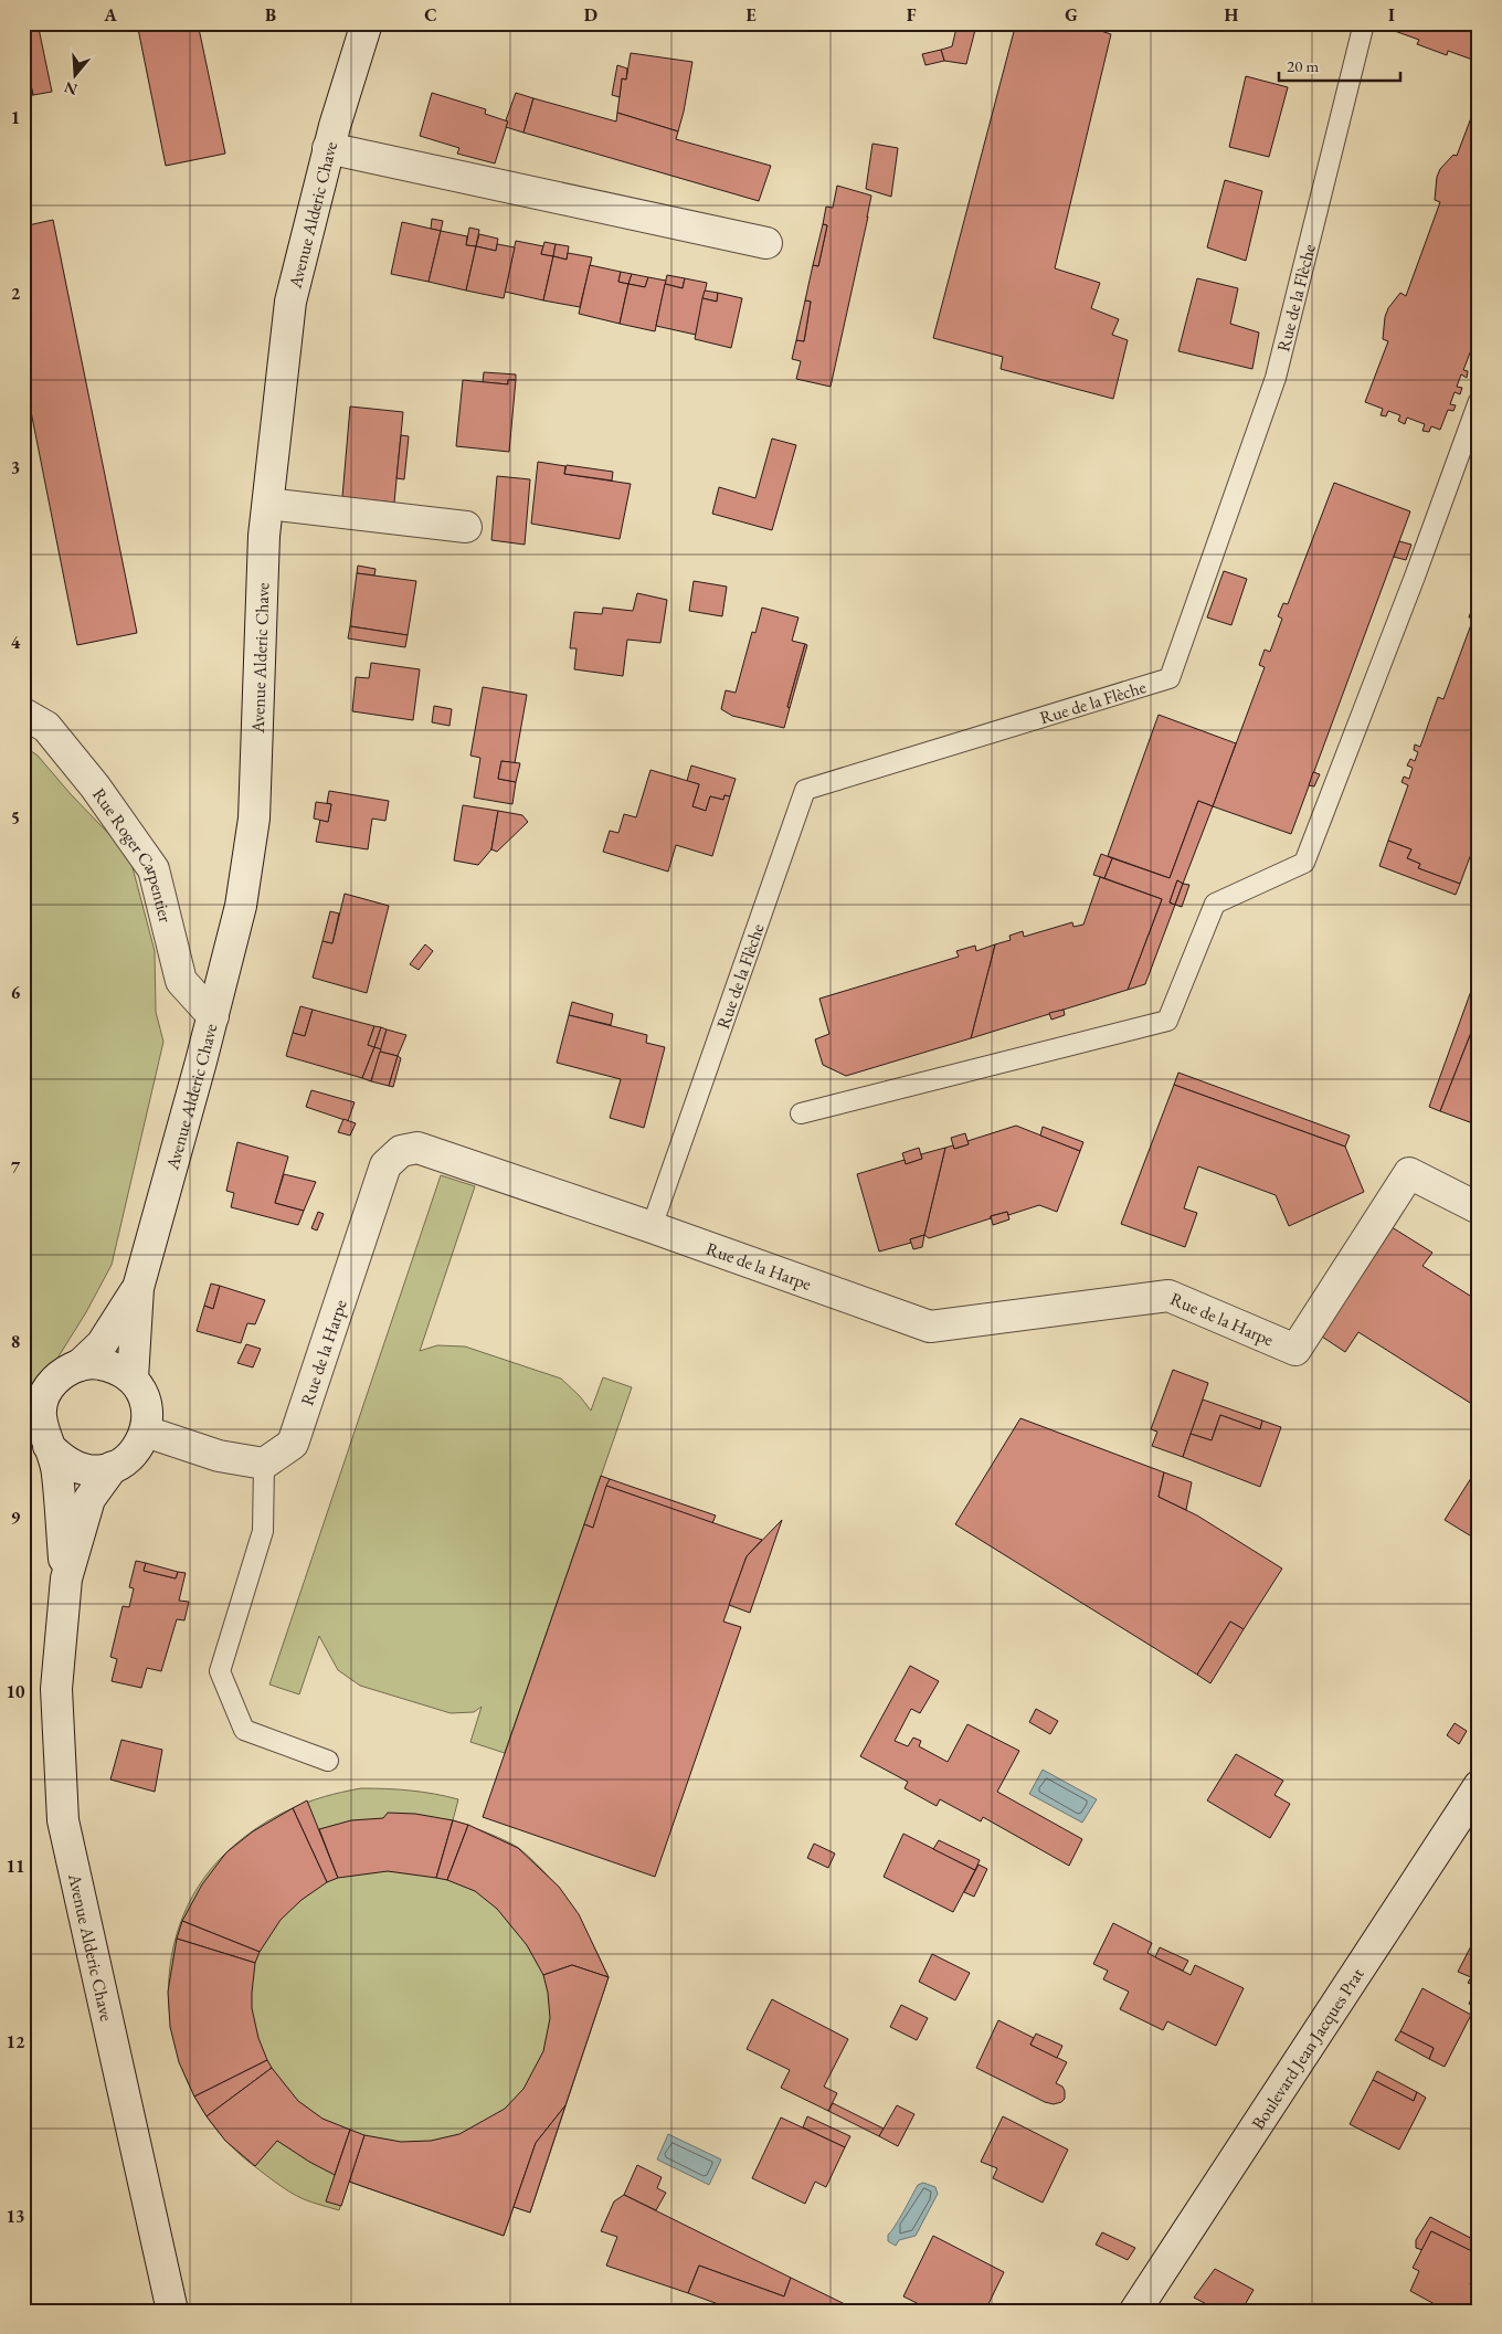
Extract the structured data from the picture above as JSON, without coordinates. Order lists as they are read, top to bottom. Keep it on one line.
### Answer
{"streets":{"street":["Avenue Alderic Chave","Rue Roger Carpentier","Rue de la Harpe","Boulevard Jean Jacques Prat"],"lane":["Rue de la Flèche"]},"crossings":[["Avenue Alderic Chave","Rue Roger Carpentier"],["Rue de la Flèche","Rue de la Harpe"]],"scale_bar":"20 m","north":"bottom","grid":{"columns":["A","B","C","D","E","F","G","H","I"],"rows":["1","2","3","4","5","6","7","8","9","10","11","12","13"]}}
